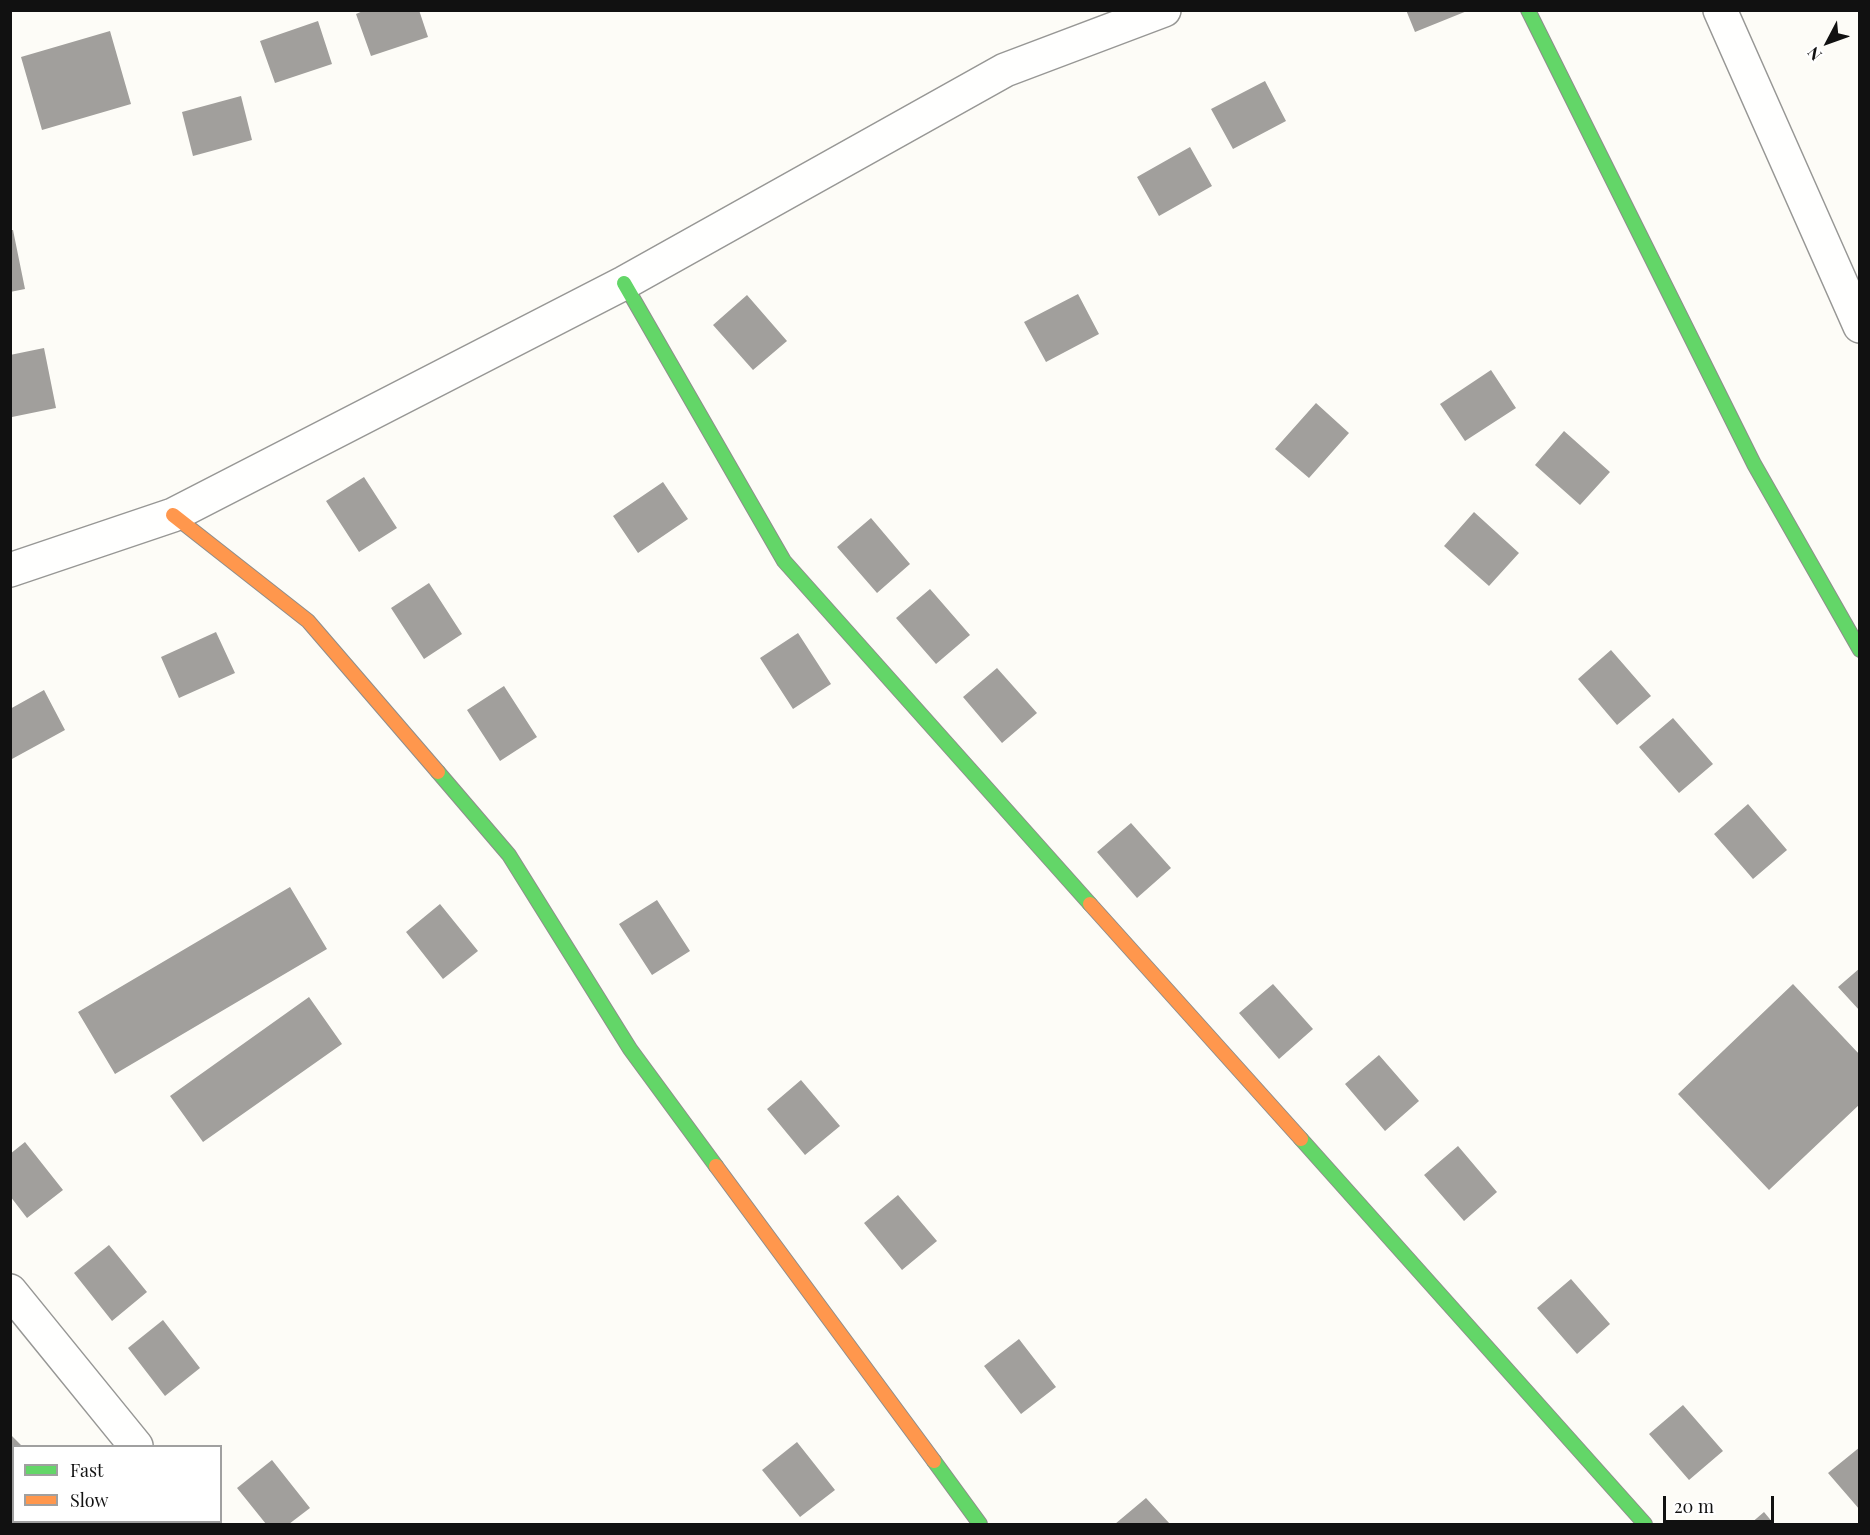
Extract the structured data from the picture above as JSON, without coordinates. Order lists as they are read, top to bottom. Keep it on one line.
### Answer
{"legend":["Fast","Slow"],"scale_bar":"20 m","north":"bottom left"}
